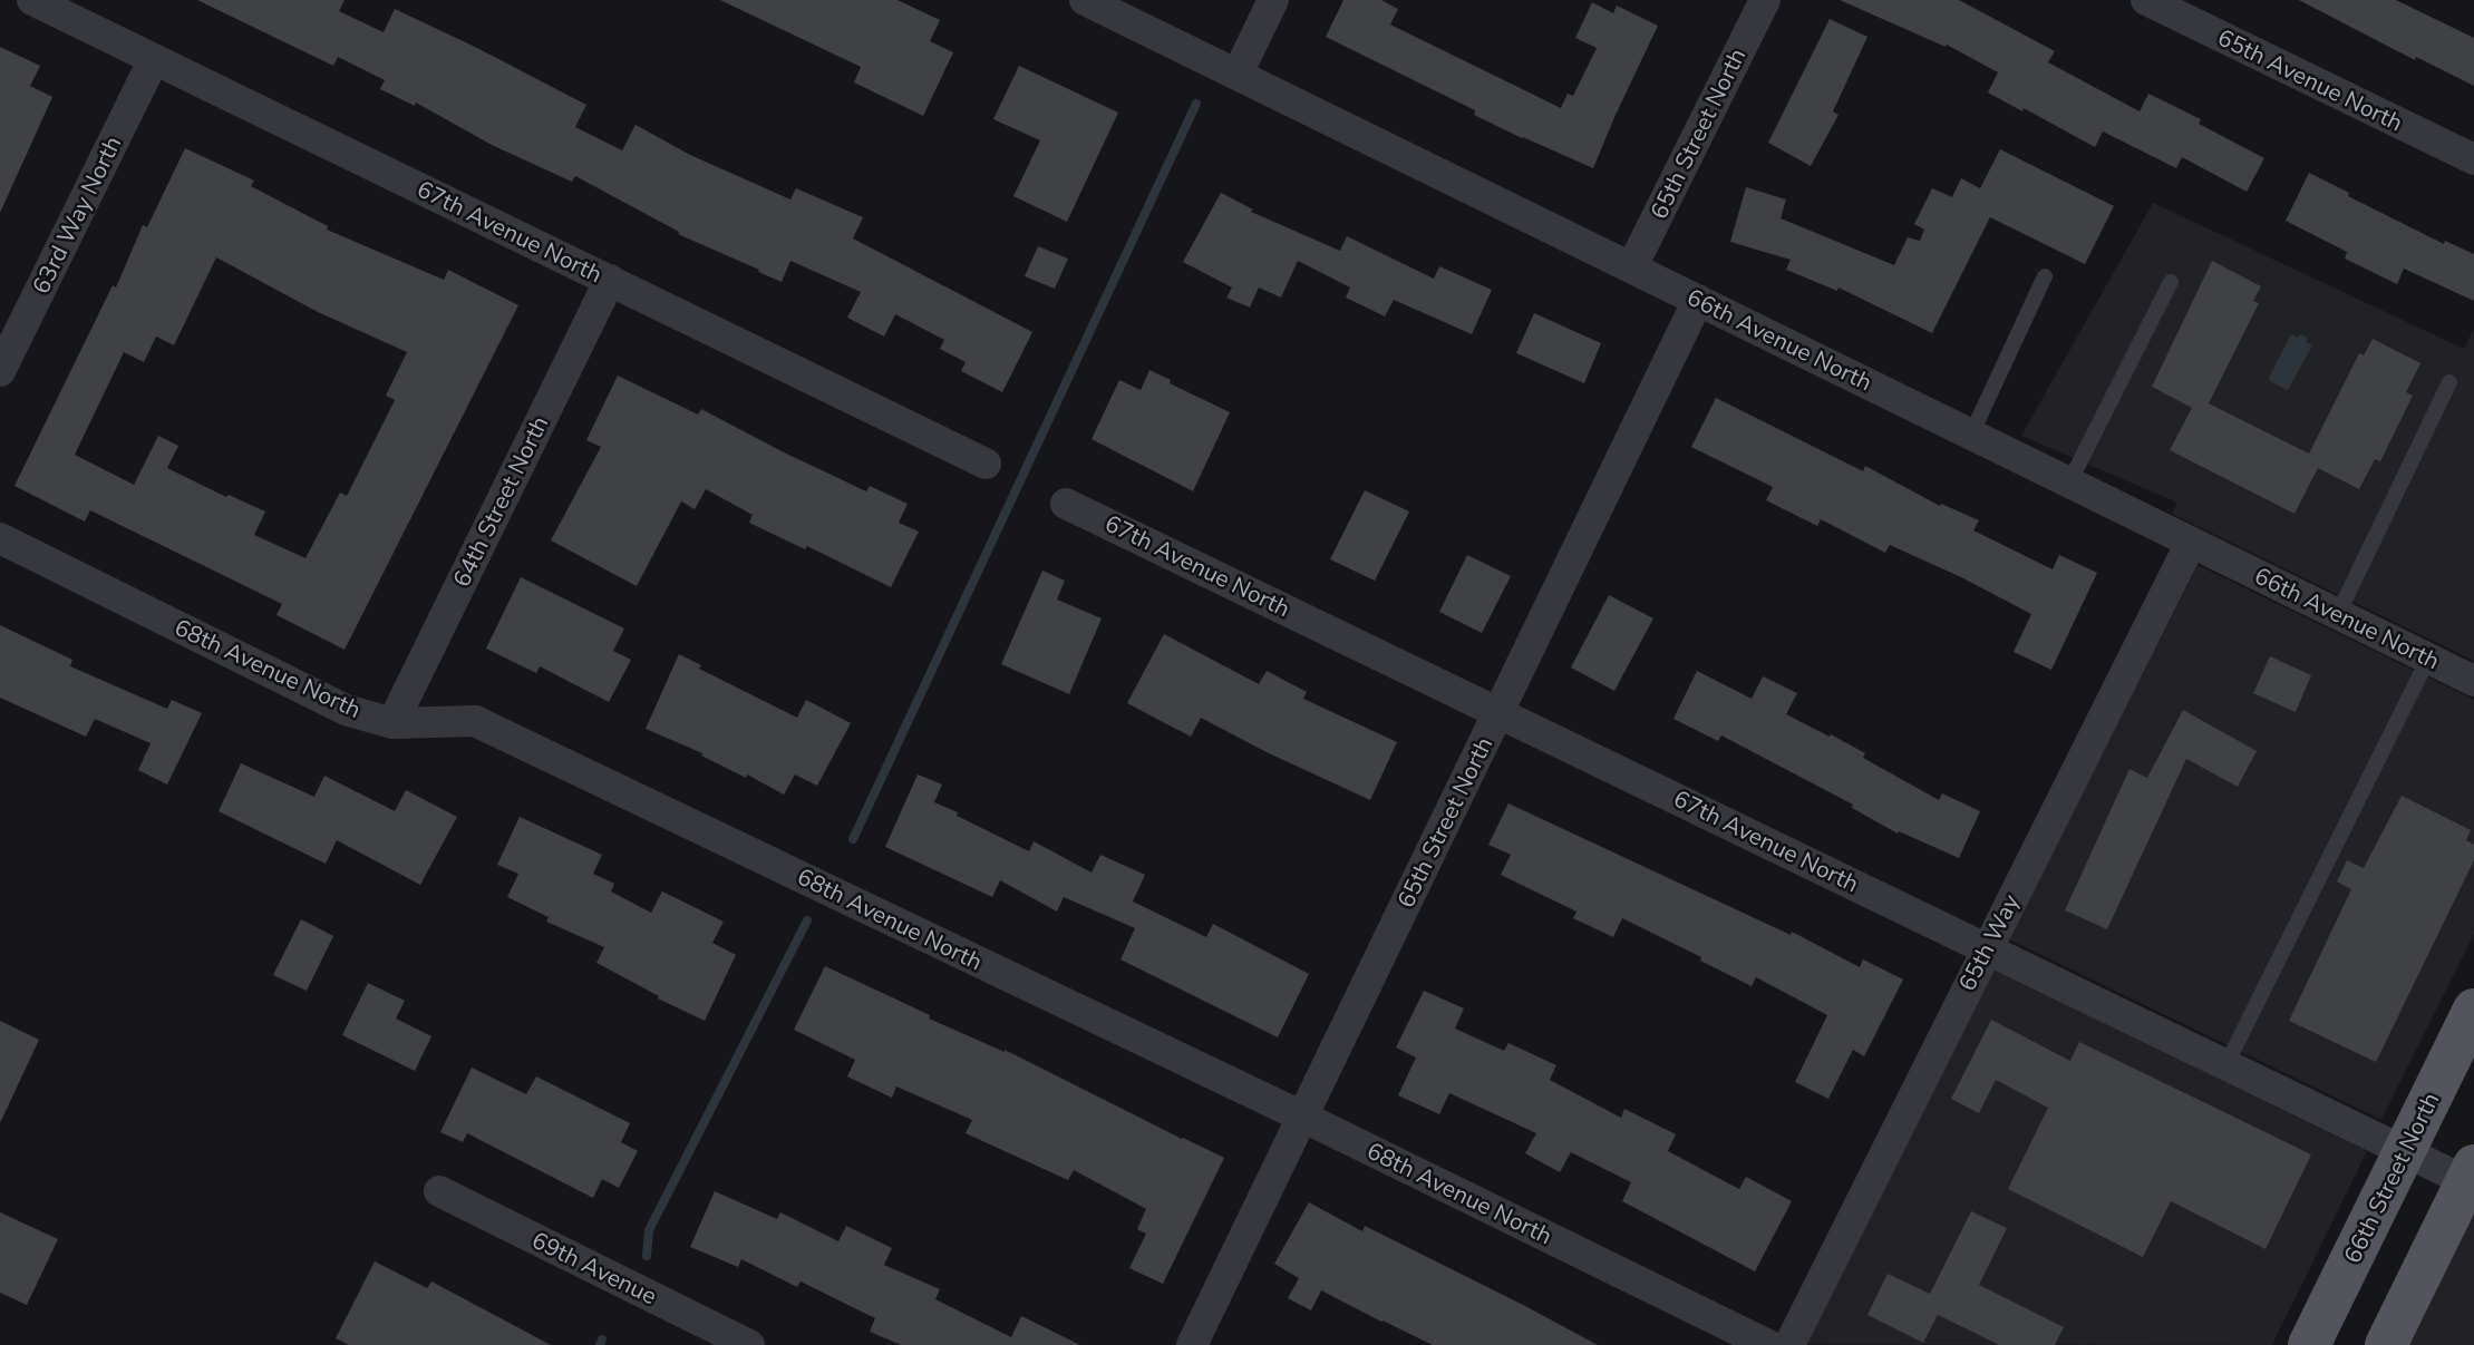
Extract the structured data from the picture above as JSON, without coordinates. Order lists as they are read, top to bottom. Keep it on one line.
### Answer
{"streets":{"main road":["66th Street North"],"street":["65th Avenue North","65th Street North","63rd Way North","67th Avenue North","66th Avenue North","64th Street North","68th Avenue North","65th Way","69th Avenue"]},"crossings":[["65th Street North","67th Avenue North"],["65th Street North","66th Avenue North"],["65th Street North","68th Avenue North"],["63rd Way North","67th Avenue North"],["67th Avenue North","64th Street North"],["67th Avenue North","65th Way"],["67th Avenue North","66th Street North"],["66th Avenue North","65th Way"],["64th Street North","68th Avenue North"]]}
